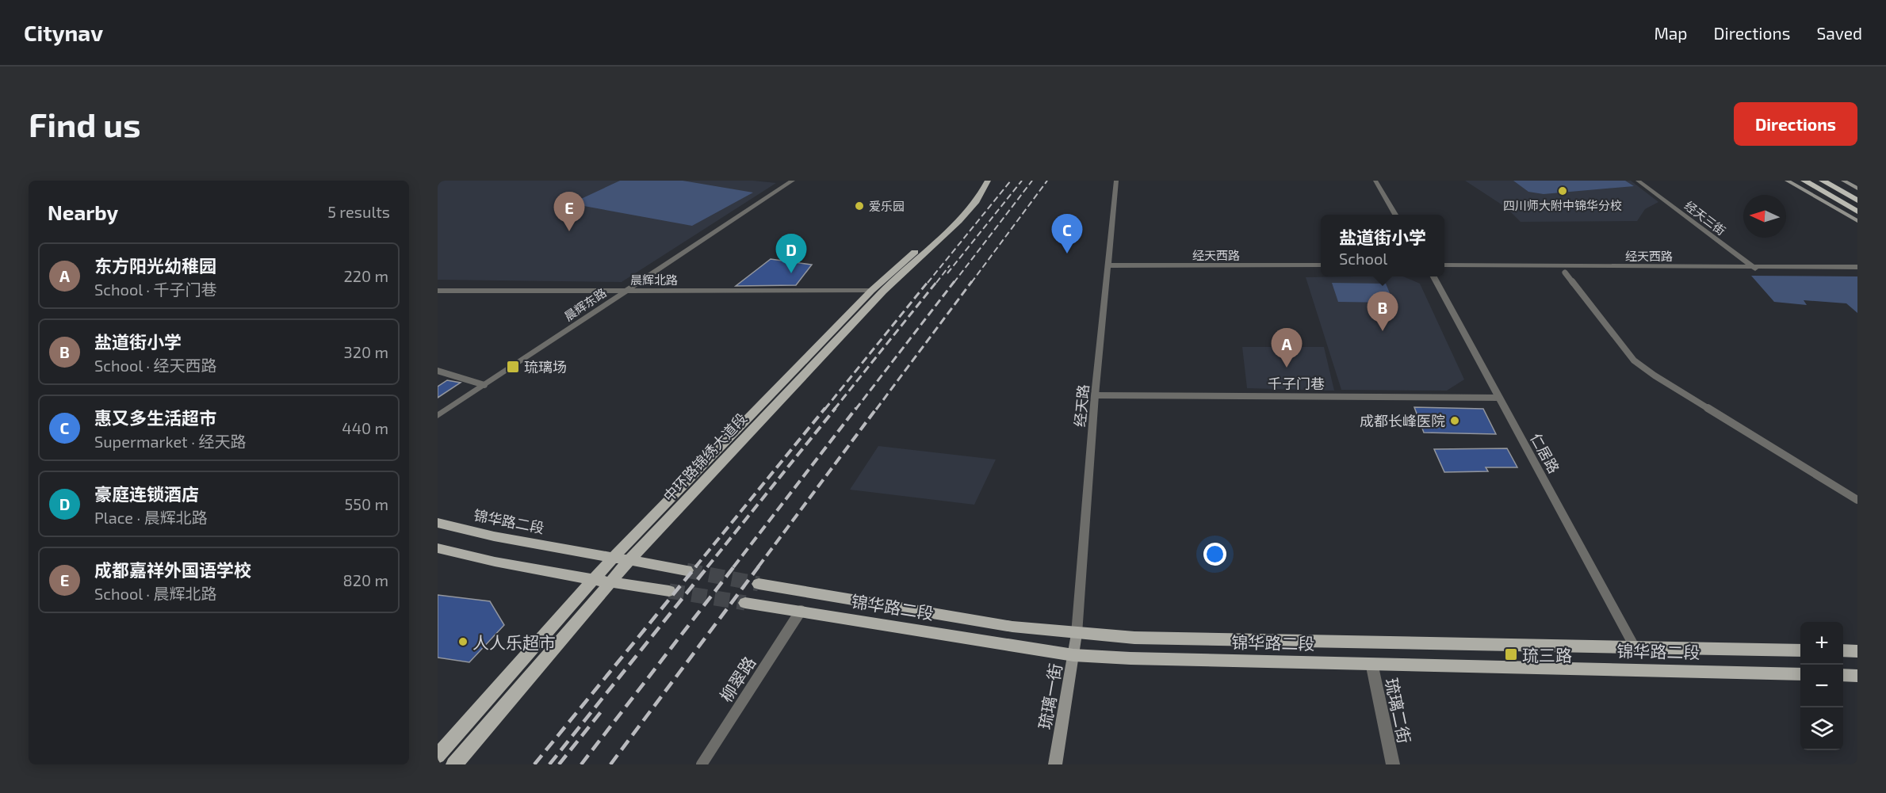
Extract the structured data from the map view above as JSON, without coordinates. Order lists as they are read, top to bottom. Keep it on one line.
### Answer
{"streets":{"main road":["中环路锦绣大道段","锦华路二段","琉璃一街"],"street":["经天三街","经天西路","晨辉北路","晨辉东路","千子门巷","经天路","仁居路","柳翠路","琉璃二街"]},"crossings":[["经天三街","经天西路"],["经天西路","经天路"],["晨辉北路","晨辉东路"],["晨辉北路","中环路锦绣大道段"],["千子门巷","经天路"],["千子门巷","仁居路"],["经天路","锦华路二段"],["经天路","琉璃一街"],["仁居路","锦华路二段"],["中环路锦绣大道段","锦华路二段"],["锦华路二段","柳翠路"],["锦华路二段","琉璃一街"],["锦华路二段","琉璃二街"]],"places":{"other":["四川师大附中锦华分校","爱乐园","成都长峰医院","人人乐超市"],"transit":["琉璃场","琉三路"]},"north":"left","page":{"header":"Citynav","nav":["Map","Directions","Saved"],"buttons":"Directions","title":"Find us","heading":["Nearby","5 results"],"pins":["E","C","D","B","A"],"popup":["盐道街小学","School"],"list":[{"mark":"A","name":"东方阳光幼稚园","note":"School · 千子门巷","value":"220 m"},{"mark":"B","name":"盐道街小学","note":"School · 经天西路","value":"320 m"},{"mark":"C","name":"惠又多生活超市","note":"Supermarket · 经天路","value":"440 m"},{"mark":"D","name":"豪庭连锁酒店","note":"Place · 晨辉北路","value":"550 m"},{"mark":"E","name":"成都嘉祥外国语学校","note":"School · 晨辉北路","value":"820 m"}],"map_buttons":["+","−"]}}
